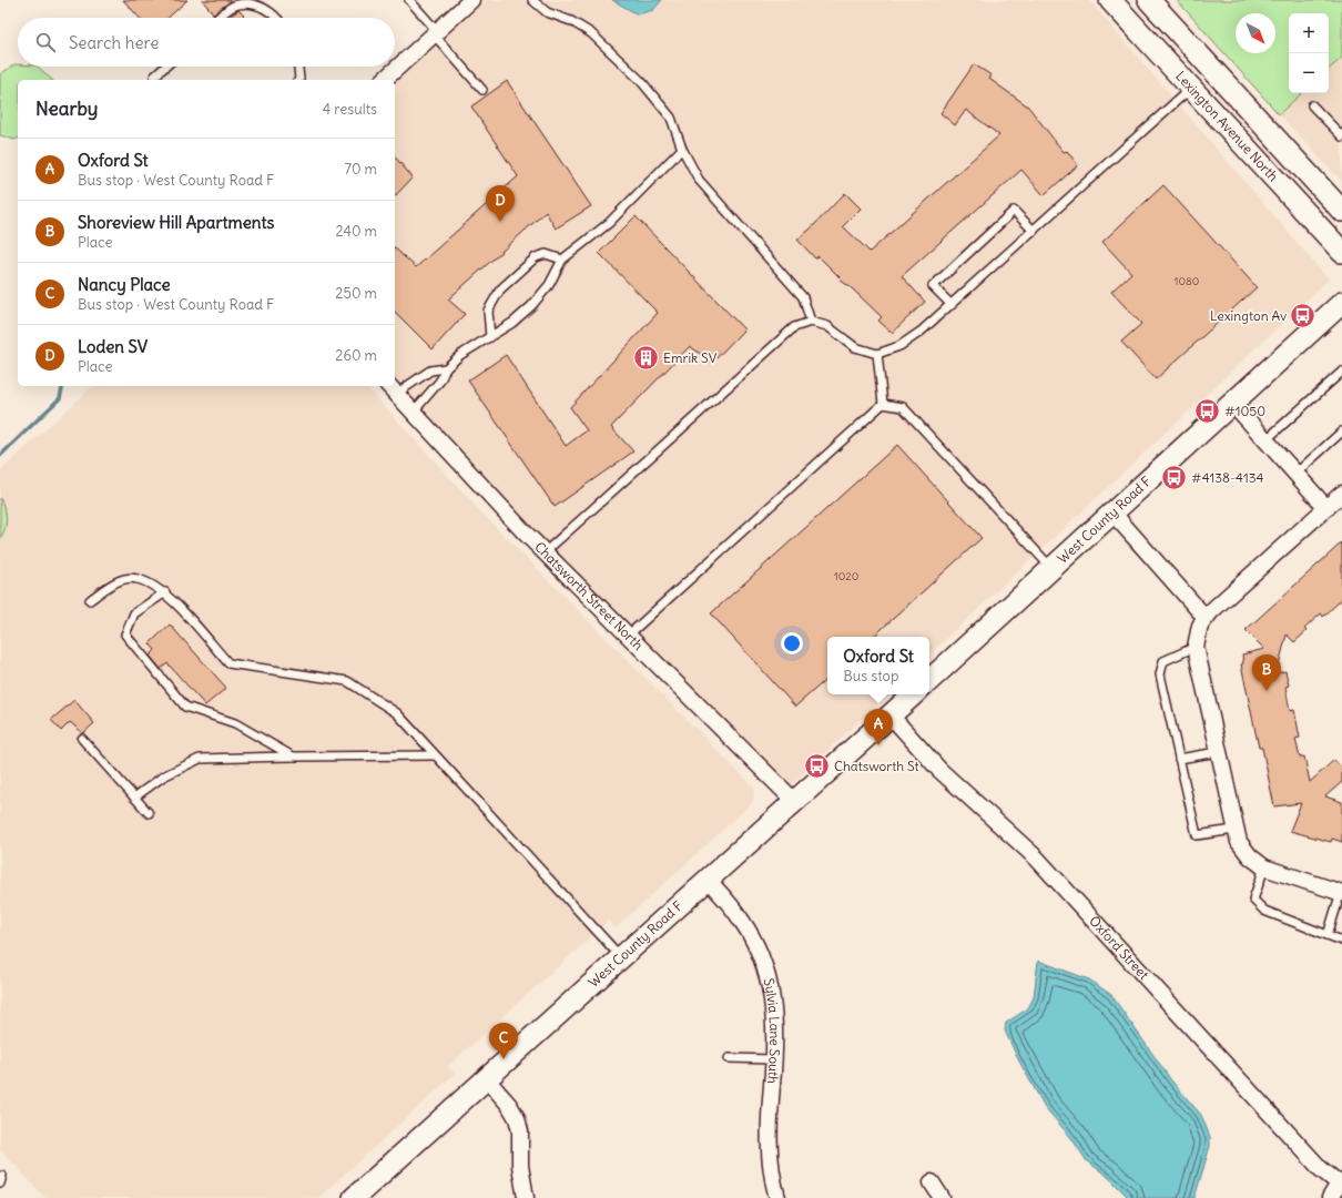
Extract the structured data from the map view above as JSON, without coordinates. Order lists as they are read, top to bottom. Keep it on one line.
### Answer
{"streets":{"street":["Lexington Avenue North","West County Road F","Chatsworth Street North","Oxford Street","Sylvia Lane South"]},"crossings":[["West County Road F","Chatsworth Street North"],["West County Road F","Oxford Street"],["West County Road F","Sylvia Lane South"]],"places":{"bus stop":["Lexington Av","#1050","#4138-4134","Chatsworth St"],"building":["Emrik SV"]},"house_numbers":["1080","1020"],"north":"bottom right","page":{"map_buttons":["+","−"],"search":"Search here","heading":["Nearby","4 results"],"list":[{"mark":"A","name":"Oxford St","note":"Bus stop · West County Road F","value":"70 m"},{"mark":"B","name":"Shoreview Hill Apartments","note":"Place","value":"240 m"},{"mark":"C","name":"Nancy Place","note":"Bus stop · West County Road F","value":"250 m"},{"mark":"D","name":"Loden SV","note":"Place","value":"260 m"}],"pins":["D","B","A","C"],"popup":["Oxford St","Bus stop"]}}
